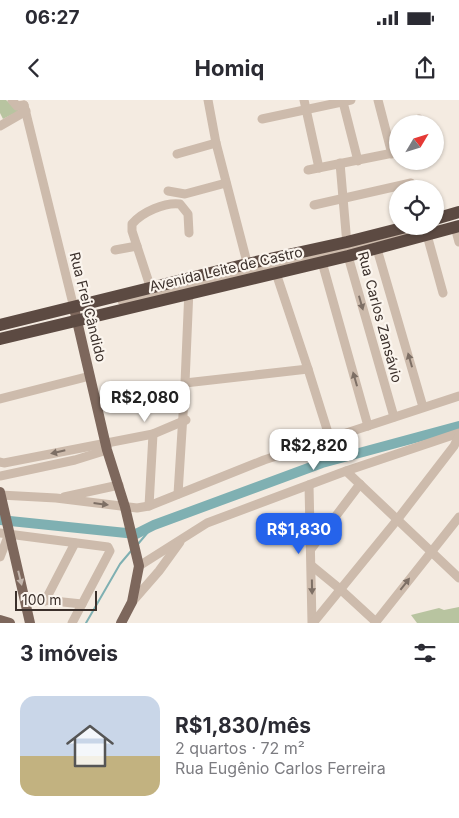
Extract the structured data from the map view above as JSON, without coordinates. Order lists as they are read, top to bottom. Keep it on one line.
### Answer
{"streets":{"highway":["Avenida Leite de Castro"],"main road":["Rua Frei Cândido"],"street":["Rua Carlos Zansávio"]},"crossings":[["Avenida Leite de Castro","Rua Frei Cândido"],["Avenida Leite de Castro","Rua Carlos Zansávio"]],"scale_bar":"100 m","north":"top right","page":{"status":"06:27","header":"Homiq","price":["R$2,080","R$2,820","R$1,830"],"scale":"100 m","heading":"3 imóveis","list":[{"name":"R$1,830/mês","note":"2 quartos · 72 m² · Rua Eugênio Carlos Ferreira"}]}}
